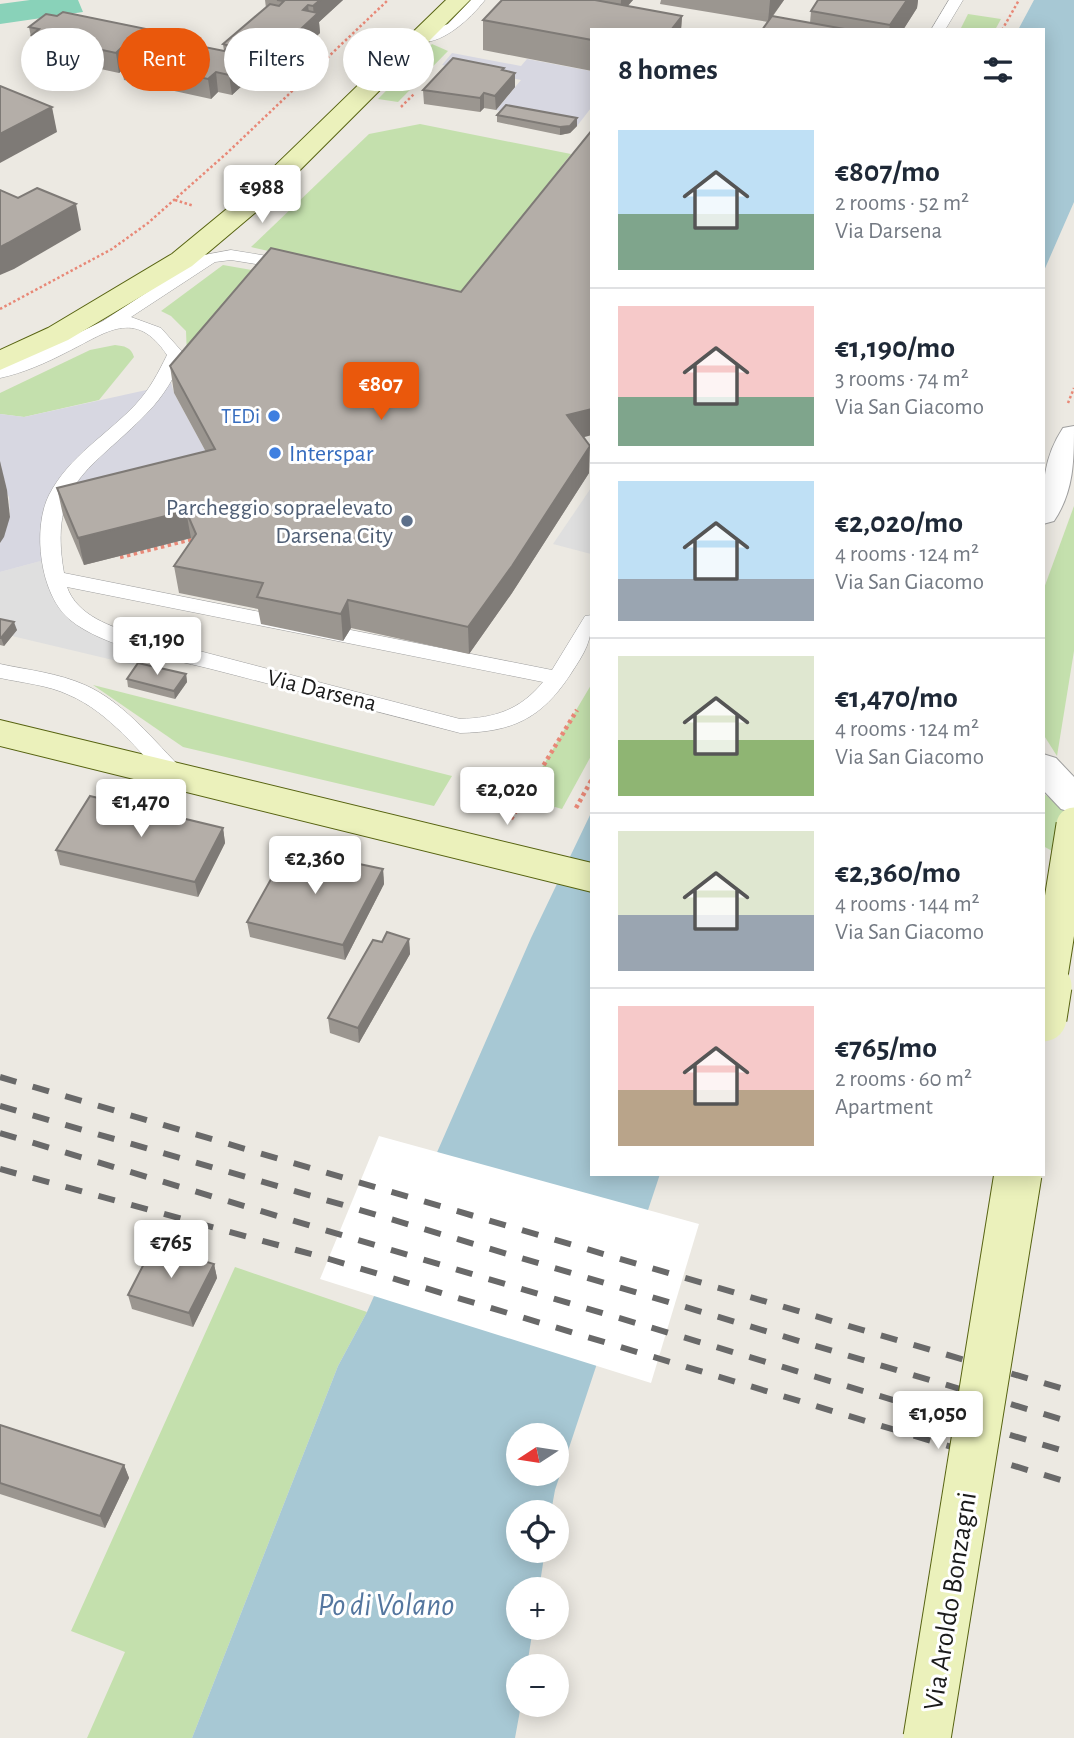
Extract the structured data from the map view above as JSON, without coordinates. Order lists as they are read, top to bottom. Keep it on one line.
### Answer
{"streets":{"main road":["Via Aroldo Bonzagni"],"lane":["Via Darsena"]},"water":["Po di Volano"],"places":["TEDi","Interspar","Parcheggio sopraelevato Darsena City"],"north":"left","page":{"chip":["Buy","Rent","Filters","New"],"heading":"8 homes","list":[{"name":"€807/mo","note":"2 rooms · 52 m² · Via Darsena"},{"name":"€1,190/mo","note":"3 rooms · 74 m² · Via San Giacomo"},{"name":"€2,020/mo","note":"4 rooms · 124 m² · Via San Giacomo"},{"name":"€1,470/mo","note":"4 rooms · 124 m² · Via San Giacomo"},{"name":"€2,360/mo","note":"4 rooms · 144 m² · Via San Giacomo"},{"name":"€765/mo","note":"2 rooms · 60 m² · Apartment"}],"price":["€988","€807","€1,190","€2,020","€1,470","€2,360","€765","€1,050"],"map_buttons":["+","−"]}}
